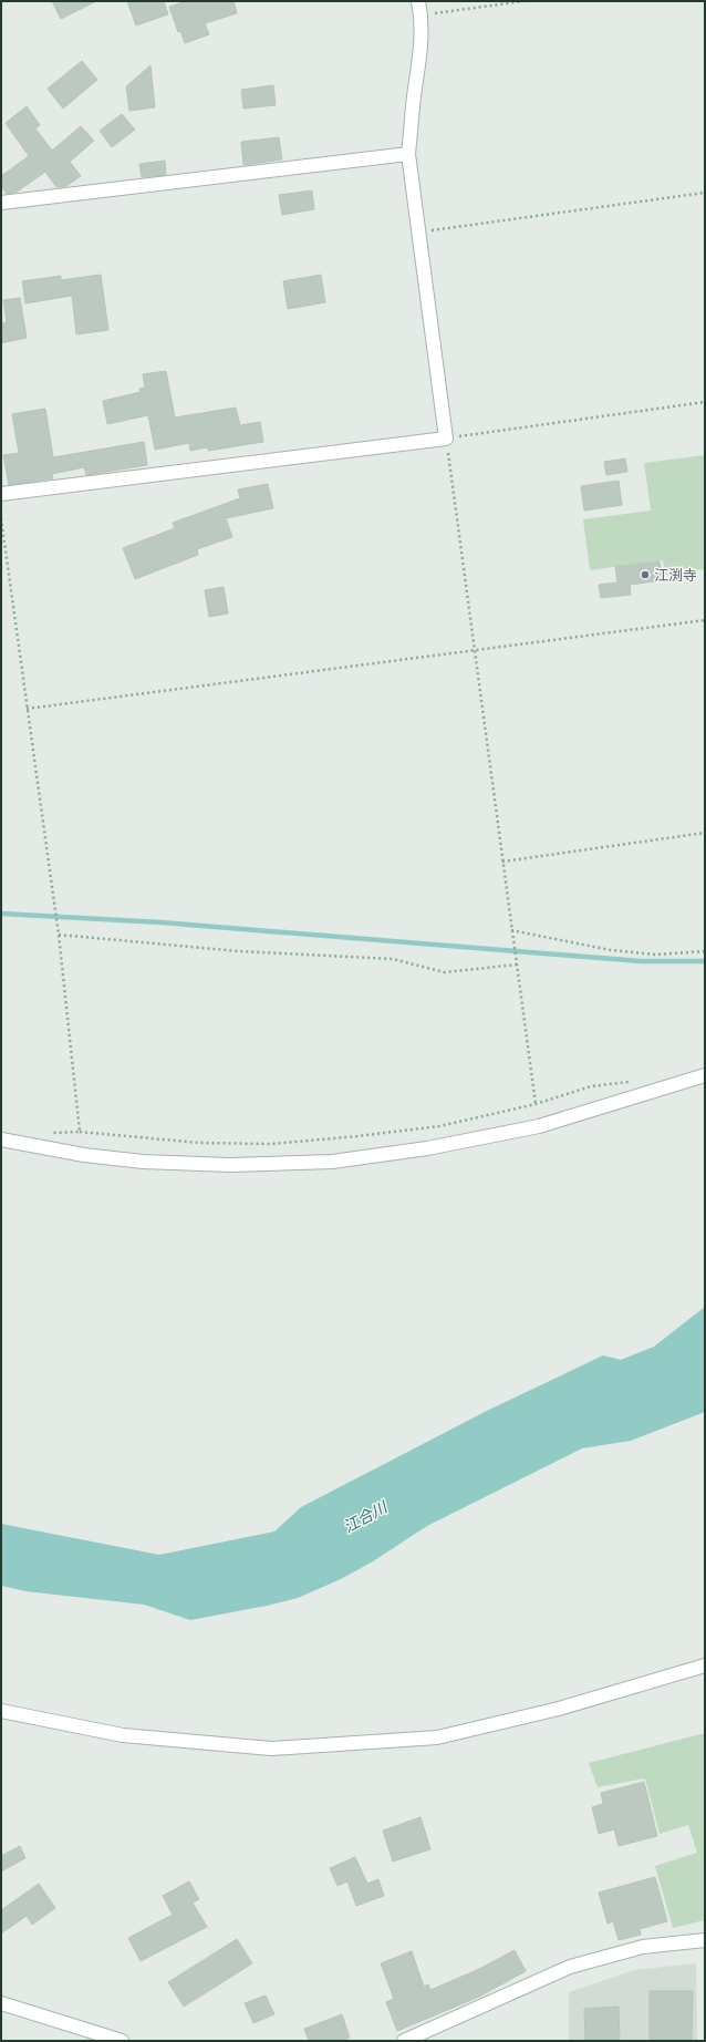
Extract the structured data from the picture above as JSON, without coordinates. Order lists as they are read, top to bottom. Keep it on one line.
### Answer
{"water":["江合川"],"places":["江渕寺"]}
